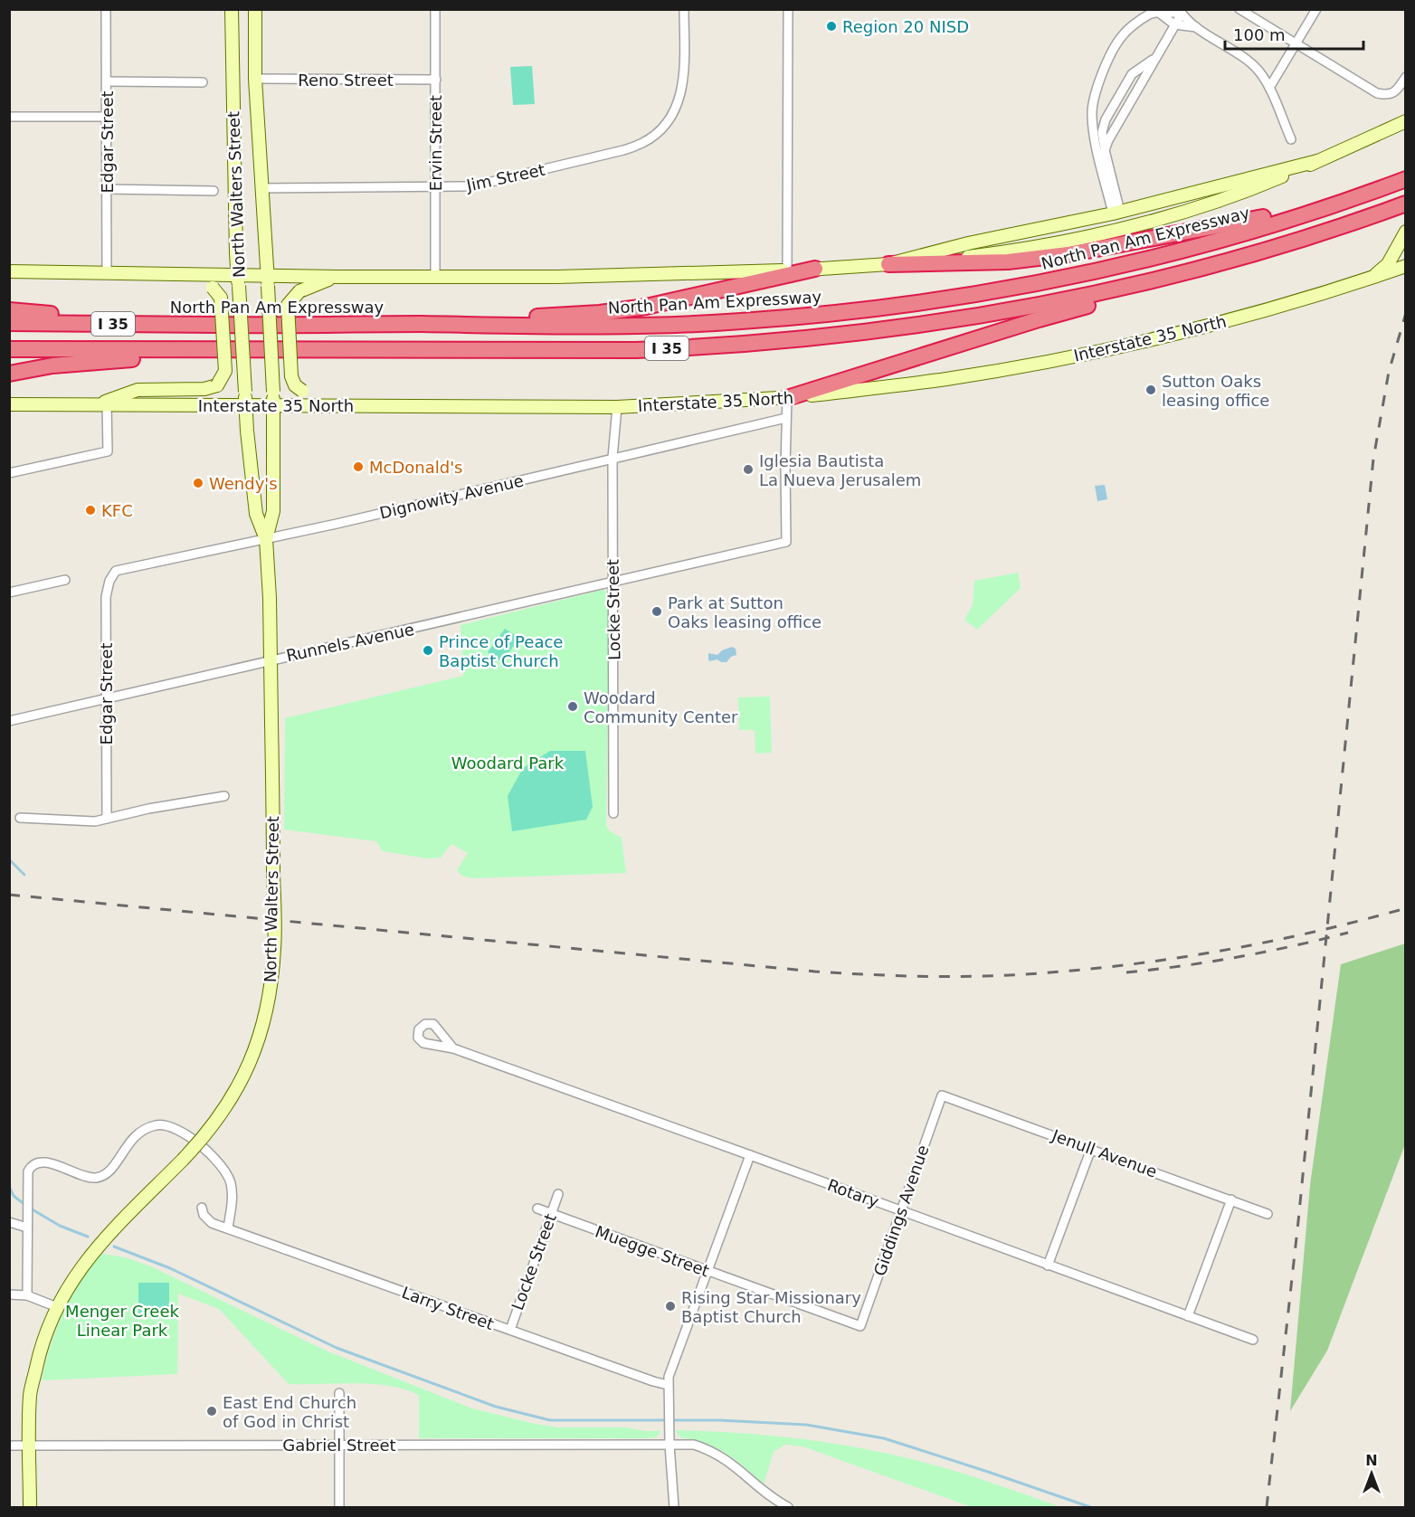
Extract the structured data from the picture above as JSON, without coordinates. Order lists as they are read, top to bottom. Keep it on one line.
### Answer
{"streets":{"highway":["North Pan Am Expressway","I 35"],"main road":["North Walters Street","Interstate 35 North"],"street":["Reno Street","Edgar Street","Ervin Street","Jim Street","Dignowity Avenue","Locke Street","Runnels Avenue","Jenull Avenue","Rotary","Giddings Avenue","Muegge Street","Larry Street","Gabriel Street"]},"crossings":[["Reno Street","Ervin Street"],["Reno Street","North Walters Street"],["Edgar Street","Dignowity Avenue"],["Edgar Street","Runnels Avenue"],["Ervin Street","Jim Street"],["Jim Street","North Walters Street"],["North Walters Street","Interstate 35 North"],["North Walters Street","Dignowity Avenue"],["North Walters Street","Runnels Avenue"],["North Walters Street","Gabriel Street"],["Interstate 35 North","Locke Street"],["Dignowity Avenue","Locke Street"],["Dignowity Avenue","Runnels Avenue"],["Locke Street","Runnels Avenue"],["Locke Street","Muegge Street"],["Locke Street","Larry Street"],["Jenull Avenue","Giddings Avenue"],["Rotary","Giddings Avenue"],["Giddings Avenue","Muegge Street"]],"parks":["Woodard Park","Menger Creek Linear Park"],"places":["Region 20 NISD","Sutton Oaks leasing office","McDonald's","Iglesia Bautista La Nueva Jerusalem","Wendy's","KFC","Park at Sutton Oaks leasing office","Prince of Peace Baptist Church","Woodard Community Center","Rising Star Missionary Baptist Church","East End Church of God in Christ"],"scale_bar":"100 m","north":"top"}
